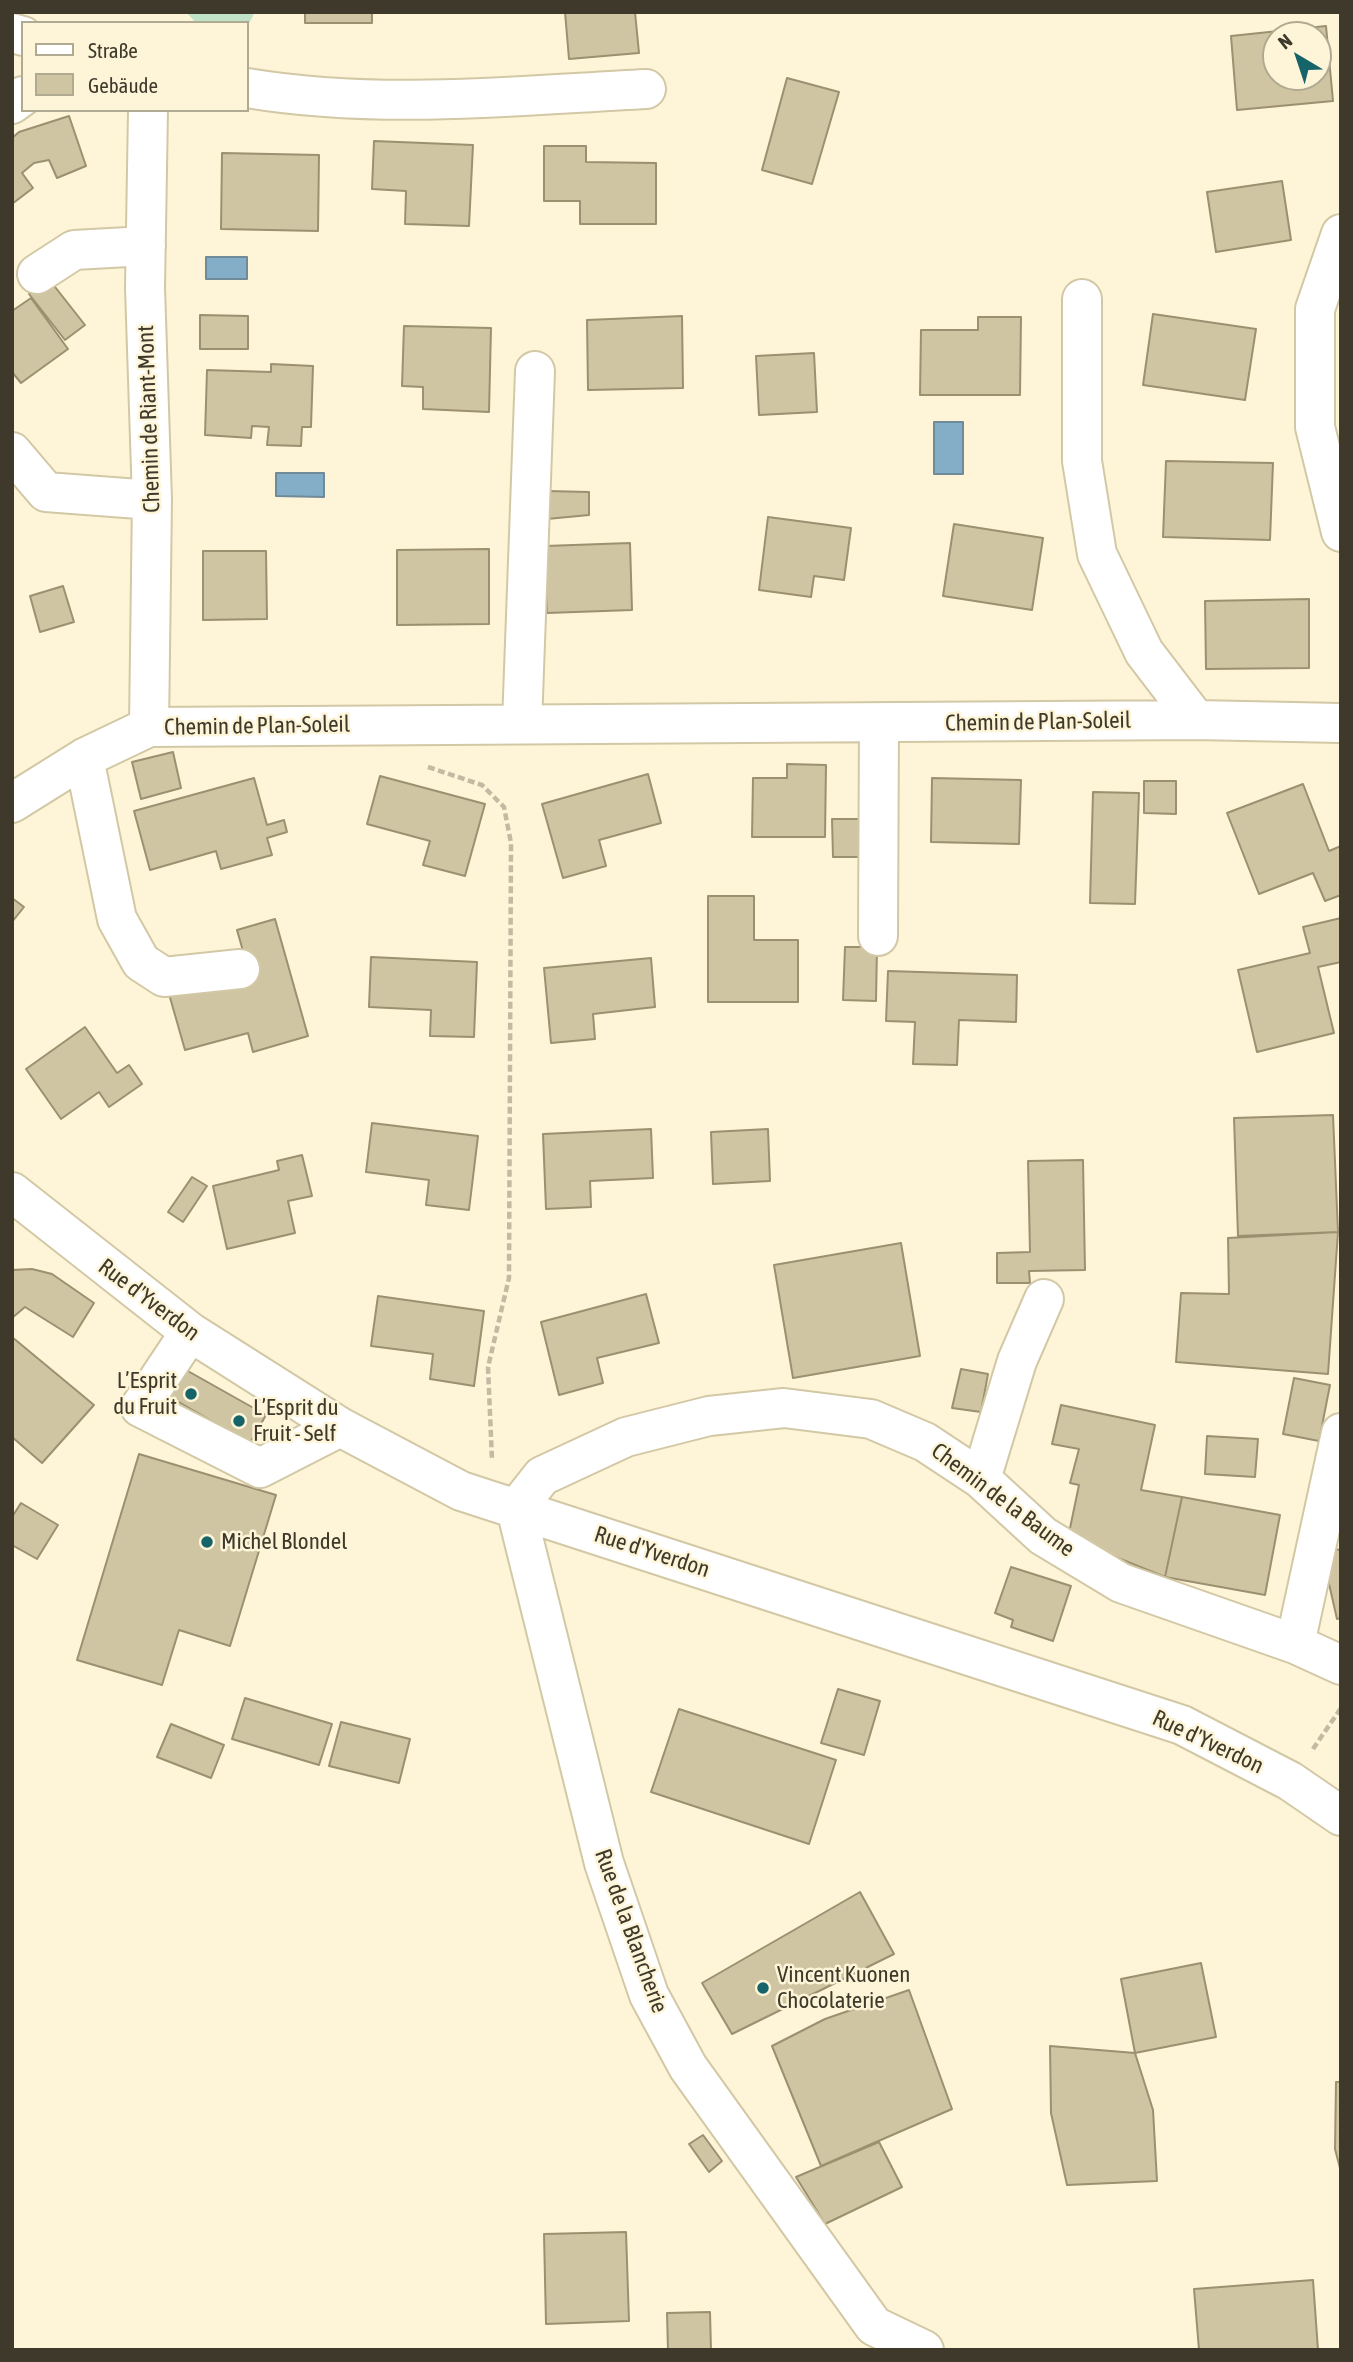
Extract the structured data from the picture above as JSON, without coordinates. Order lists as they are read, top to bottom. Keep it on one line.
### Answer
{"streets":{"street":["Chemin de Riant-Mont","Chemin de Plan-Soleil","Rue d'Yverdon","Chemin de la Baume","Rue de la Blancherie"]},"crossings":[["Chemin de Riant-Mont","Chemin de Plan-Soleil"],["Rue d'Yverdon","Chemin de la Baume"],["Rue d'Yverdon","Rue de la Blancherie"],["Chemin de la Baume","Rue de la Blancherie"]],"places":["L’Esprit du Fruit","L’Esprit du Fruit - Self","Michel Blondel","Vincent Kuonen Chocolaterie"],"legend":["Straße","Gebäude"],"north":"top left"}
